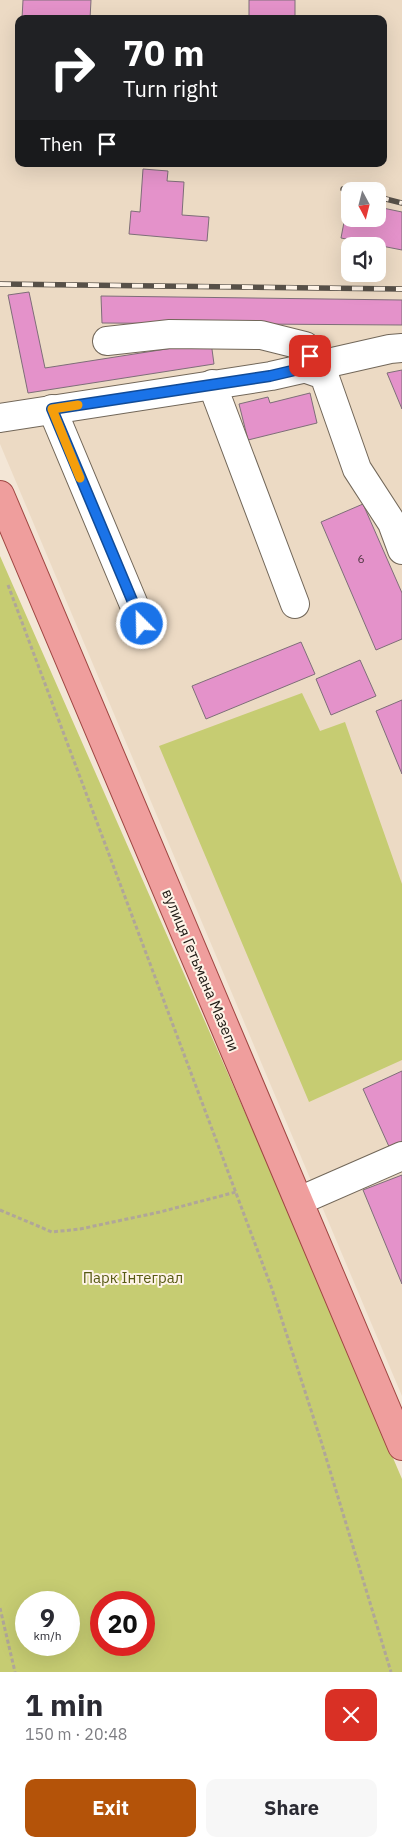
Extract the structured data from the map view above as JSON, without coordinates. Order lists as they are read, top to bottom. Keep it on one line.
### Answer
{"streets":{"main road":["вулиця Гетьмана Мазепи"]},"parks":["Парк Інтеграл"],"house_numbers":["6"],"north":"bottom","page":{"turn":["70 m","Turn right"],"then":"Then","speed":"9 km/h","limit":"20","heading":["1 min","150 m · 20:48"],"buttons":["Exit","Share"]}}
